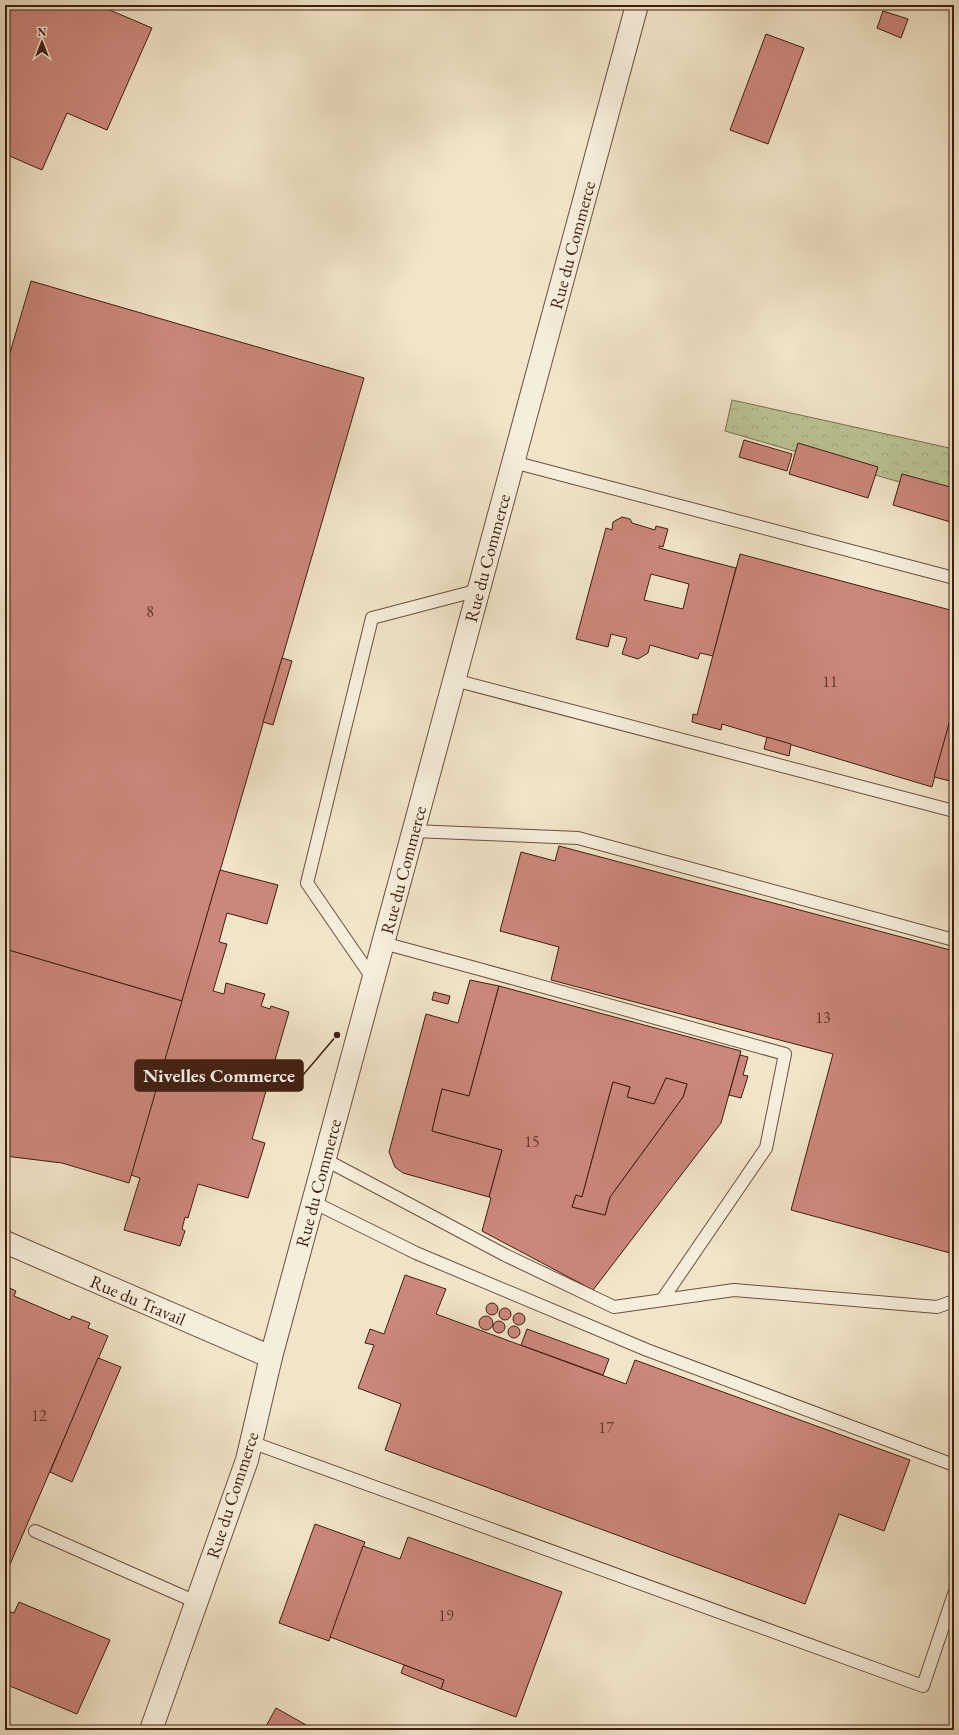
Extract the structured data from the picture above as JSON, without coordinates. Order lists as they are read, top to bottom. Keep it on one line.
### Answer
{"streets":{"street":["Rue du Commerce","Rue du Travail"]},"crossings":[["Rue du Commerce","Rue du Travail"]],"places":["Nivelles Commerce"],"house_numbers":["8","11","13","15","12","17","19"],"north":"top"}
